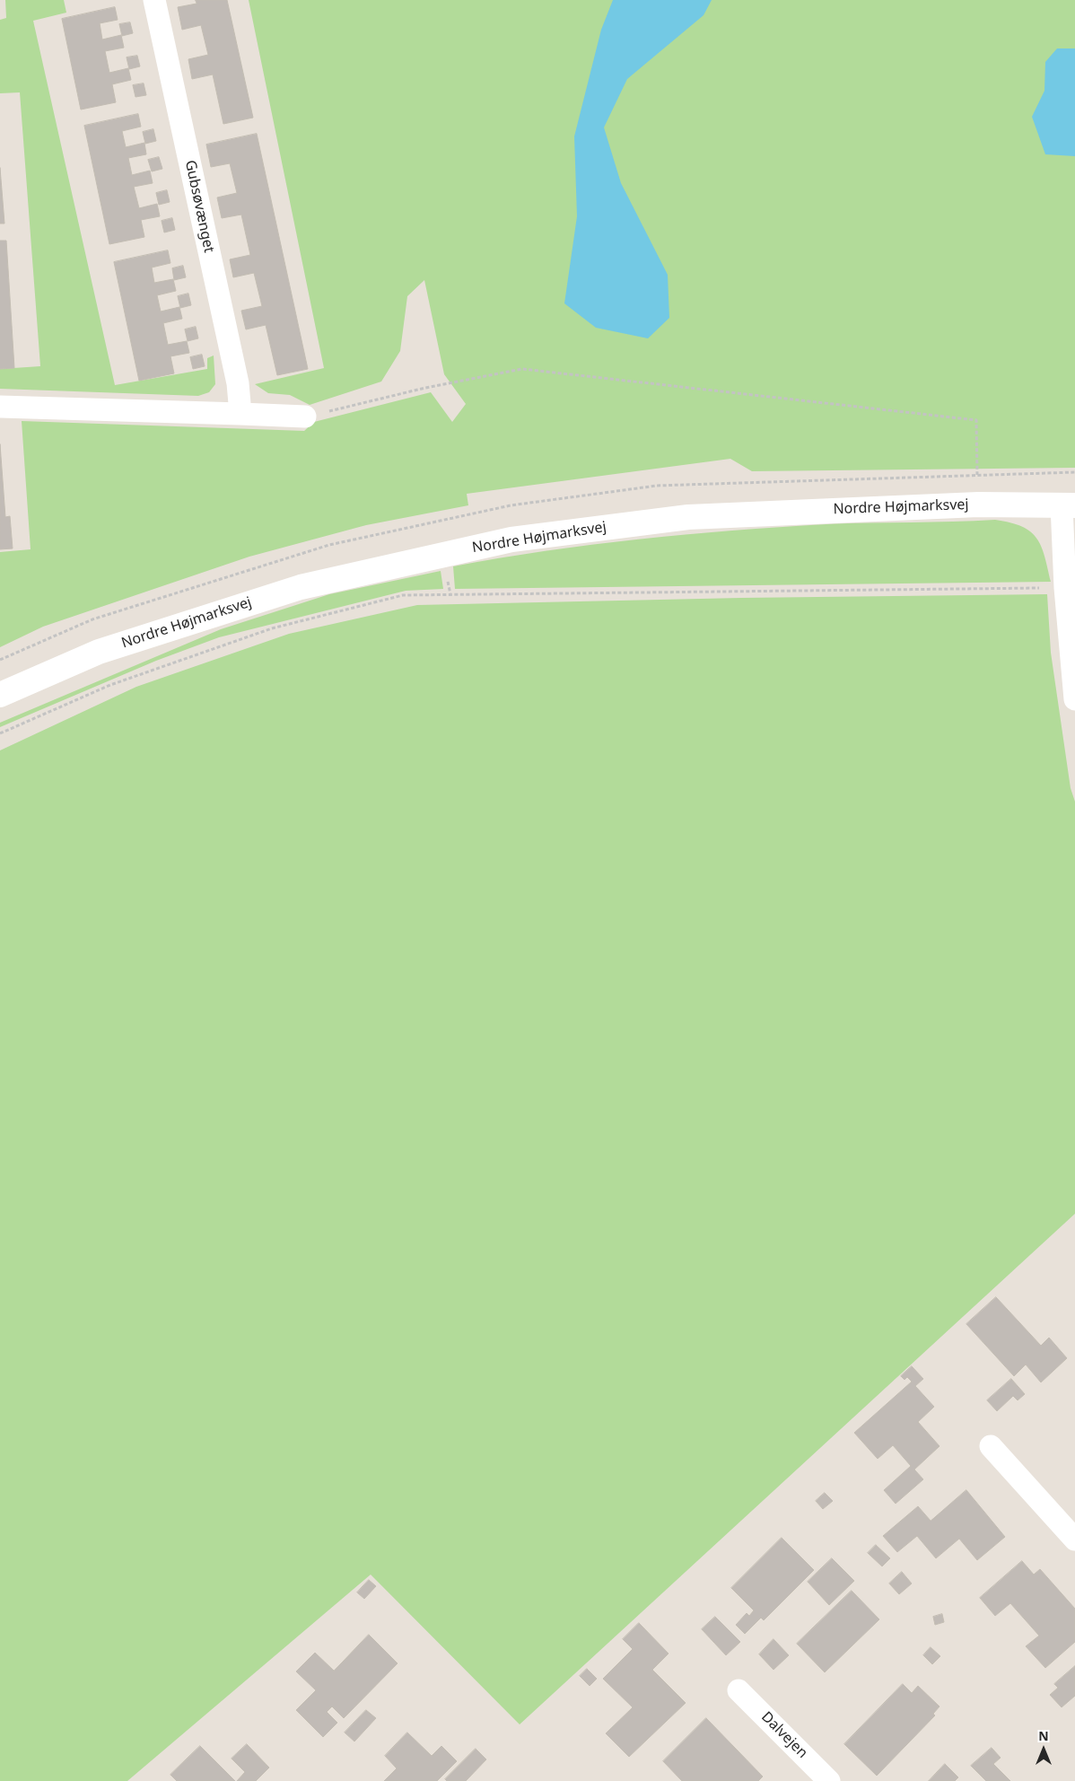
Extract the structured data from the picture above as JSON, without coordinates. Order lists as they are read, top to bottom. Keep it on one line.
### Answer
{"streets":{"street":["Gubsøvænget","Nordre Højmarksvej","Dalvejen"]},"north":"top"}
